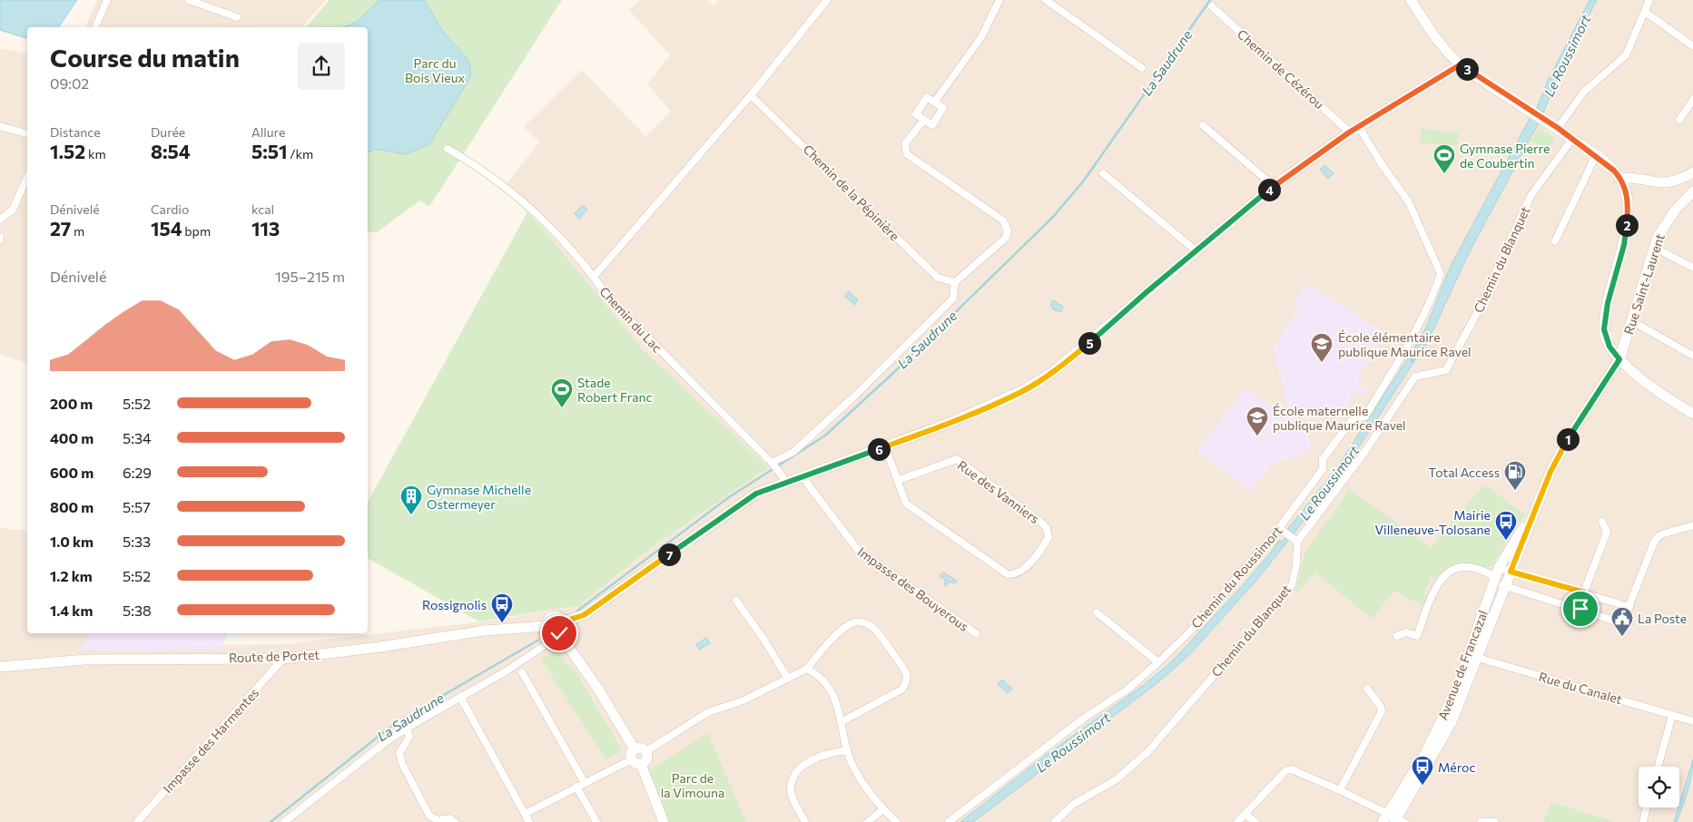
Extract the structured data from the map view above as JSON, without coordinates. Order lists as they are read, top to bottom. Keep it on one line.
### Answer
{"streets":{"street":["Chemin de Cézérou","Chemin de la Pépinière","Chemin du Blanquet","Rue Saint-Laurent","Chemin du Lac","Rue des Vanniers","Chemin du Roussimort","Impasse des Bouyerous","Route de Portet","Avenue de Francazal","Rue du Canalet","Impasse des Harmentes"]},"crossings":[["Rue Saint-Laurent","Avenue de Francazal"],["Route de Portet","Impasse des Harmentes"],["Avenue de Francazal","Rue du Canalet"]],"water":["Le Roussimort","La Saudrune"],"parks":["Parc du Bois Vieux","Parc de la Vimouna"],"places":{"sports":["Gymnase Pierre de Coubertin","Stade Robert Franc"],"school or university":["École élémentaire publique Maurice Ravel","École maternelle publique Maurice Ravel"],"fuel station":["Total Access"],"building":["Gymnase Michelle Ostermeyer"],"bus stop":["Mairie Villeneuve-Tolosane","Rossignolis","Méroc"],"public building":["La Poste"]},"page":{"heading":["Course du matin","09:02"],"pins":["3","4","2","5","1","6","7"],"stats":[["Distance","1.52 km"],["Durée","8:54"],["Allure","5:51 /km"],["Dénivelé","27 m"],["Cardio","154 bpm"],["kcal","113"]],"chart":["Dénivelé","195–215 m"],"list":[{"name":"200 m","note":"5:52"},{"name":"400 m","note":"5:34"},{"name":"600 m","note":"6:29"},{"name":"800 m","note":"5:57"},{"name":"1.0 km","note":"5:33"},{"name":"1.2 km","note":"5:52"},{"name":"1.4 km","note":"5:38"}]}}
